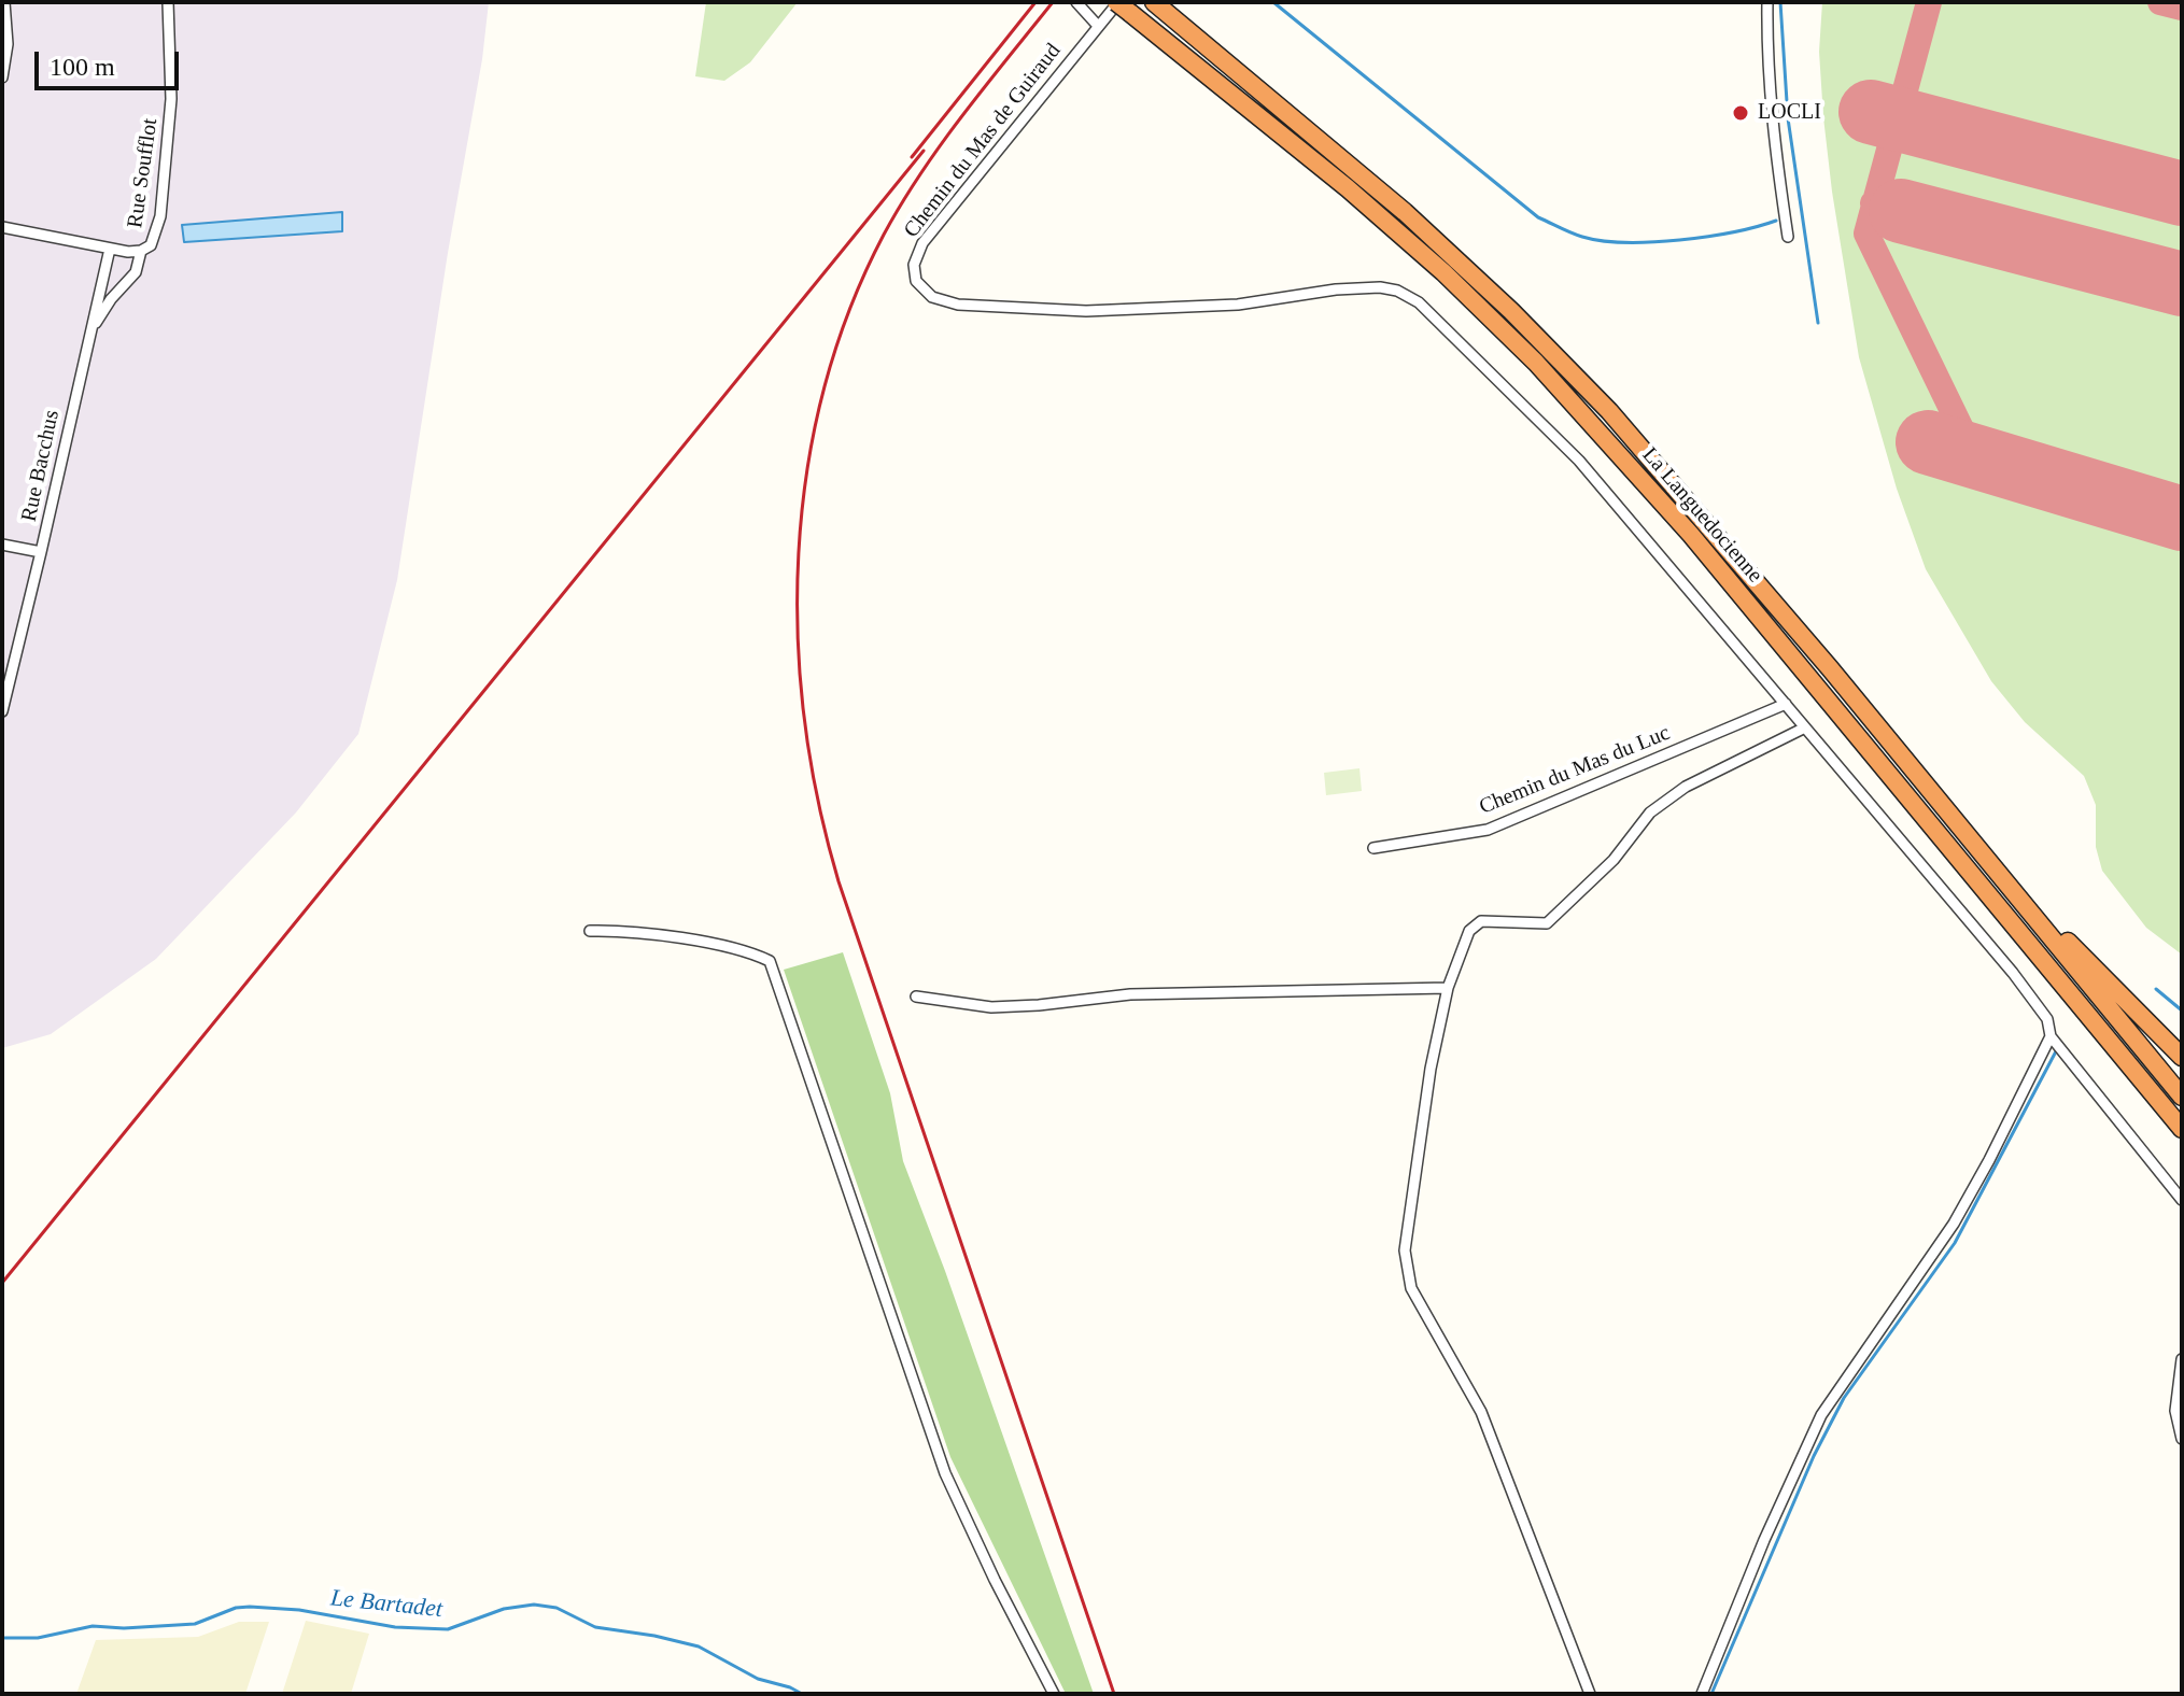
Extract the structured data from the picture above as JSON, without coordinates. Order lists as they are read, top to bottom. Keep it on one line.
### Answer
{"streets":{"highway":["La Languedocienne"],"street":["Chemin du Mas de Guiraud","Rue Soufflot","Rue Bacchus","Chemin du Mas du Luc"]},"crossings":[["Chemin du Mas de Guiraud","Chemin du Mas du Luc"],["Rue Soufflot","Rue Bacchus"]],"water":["Le Bartadet"],"places":["LOCLI"],"scale_bar":"100 m"}
